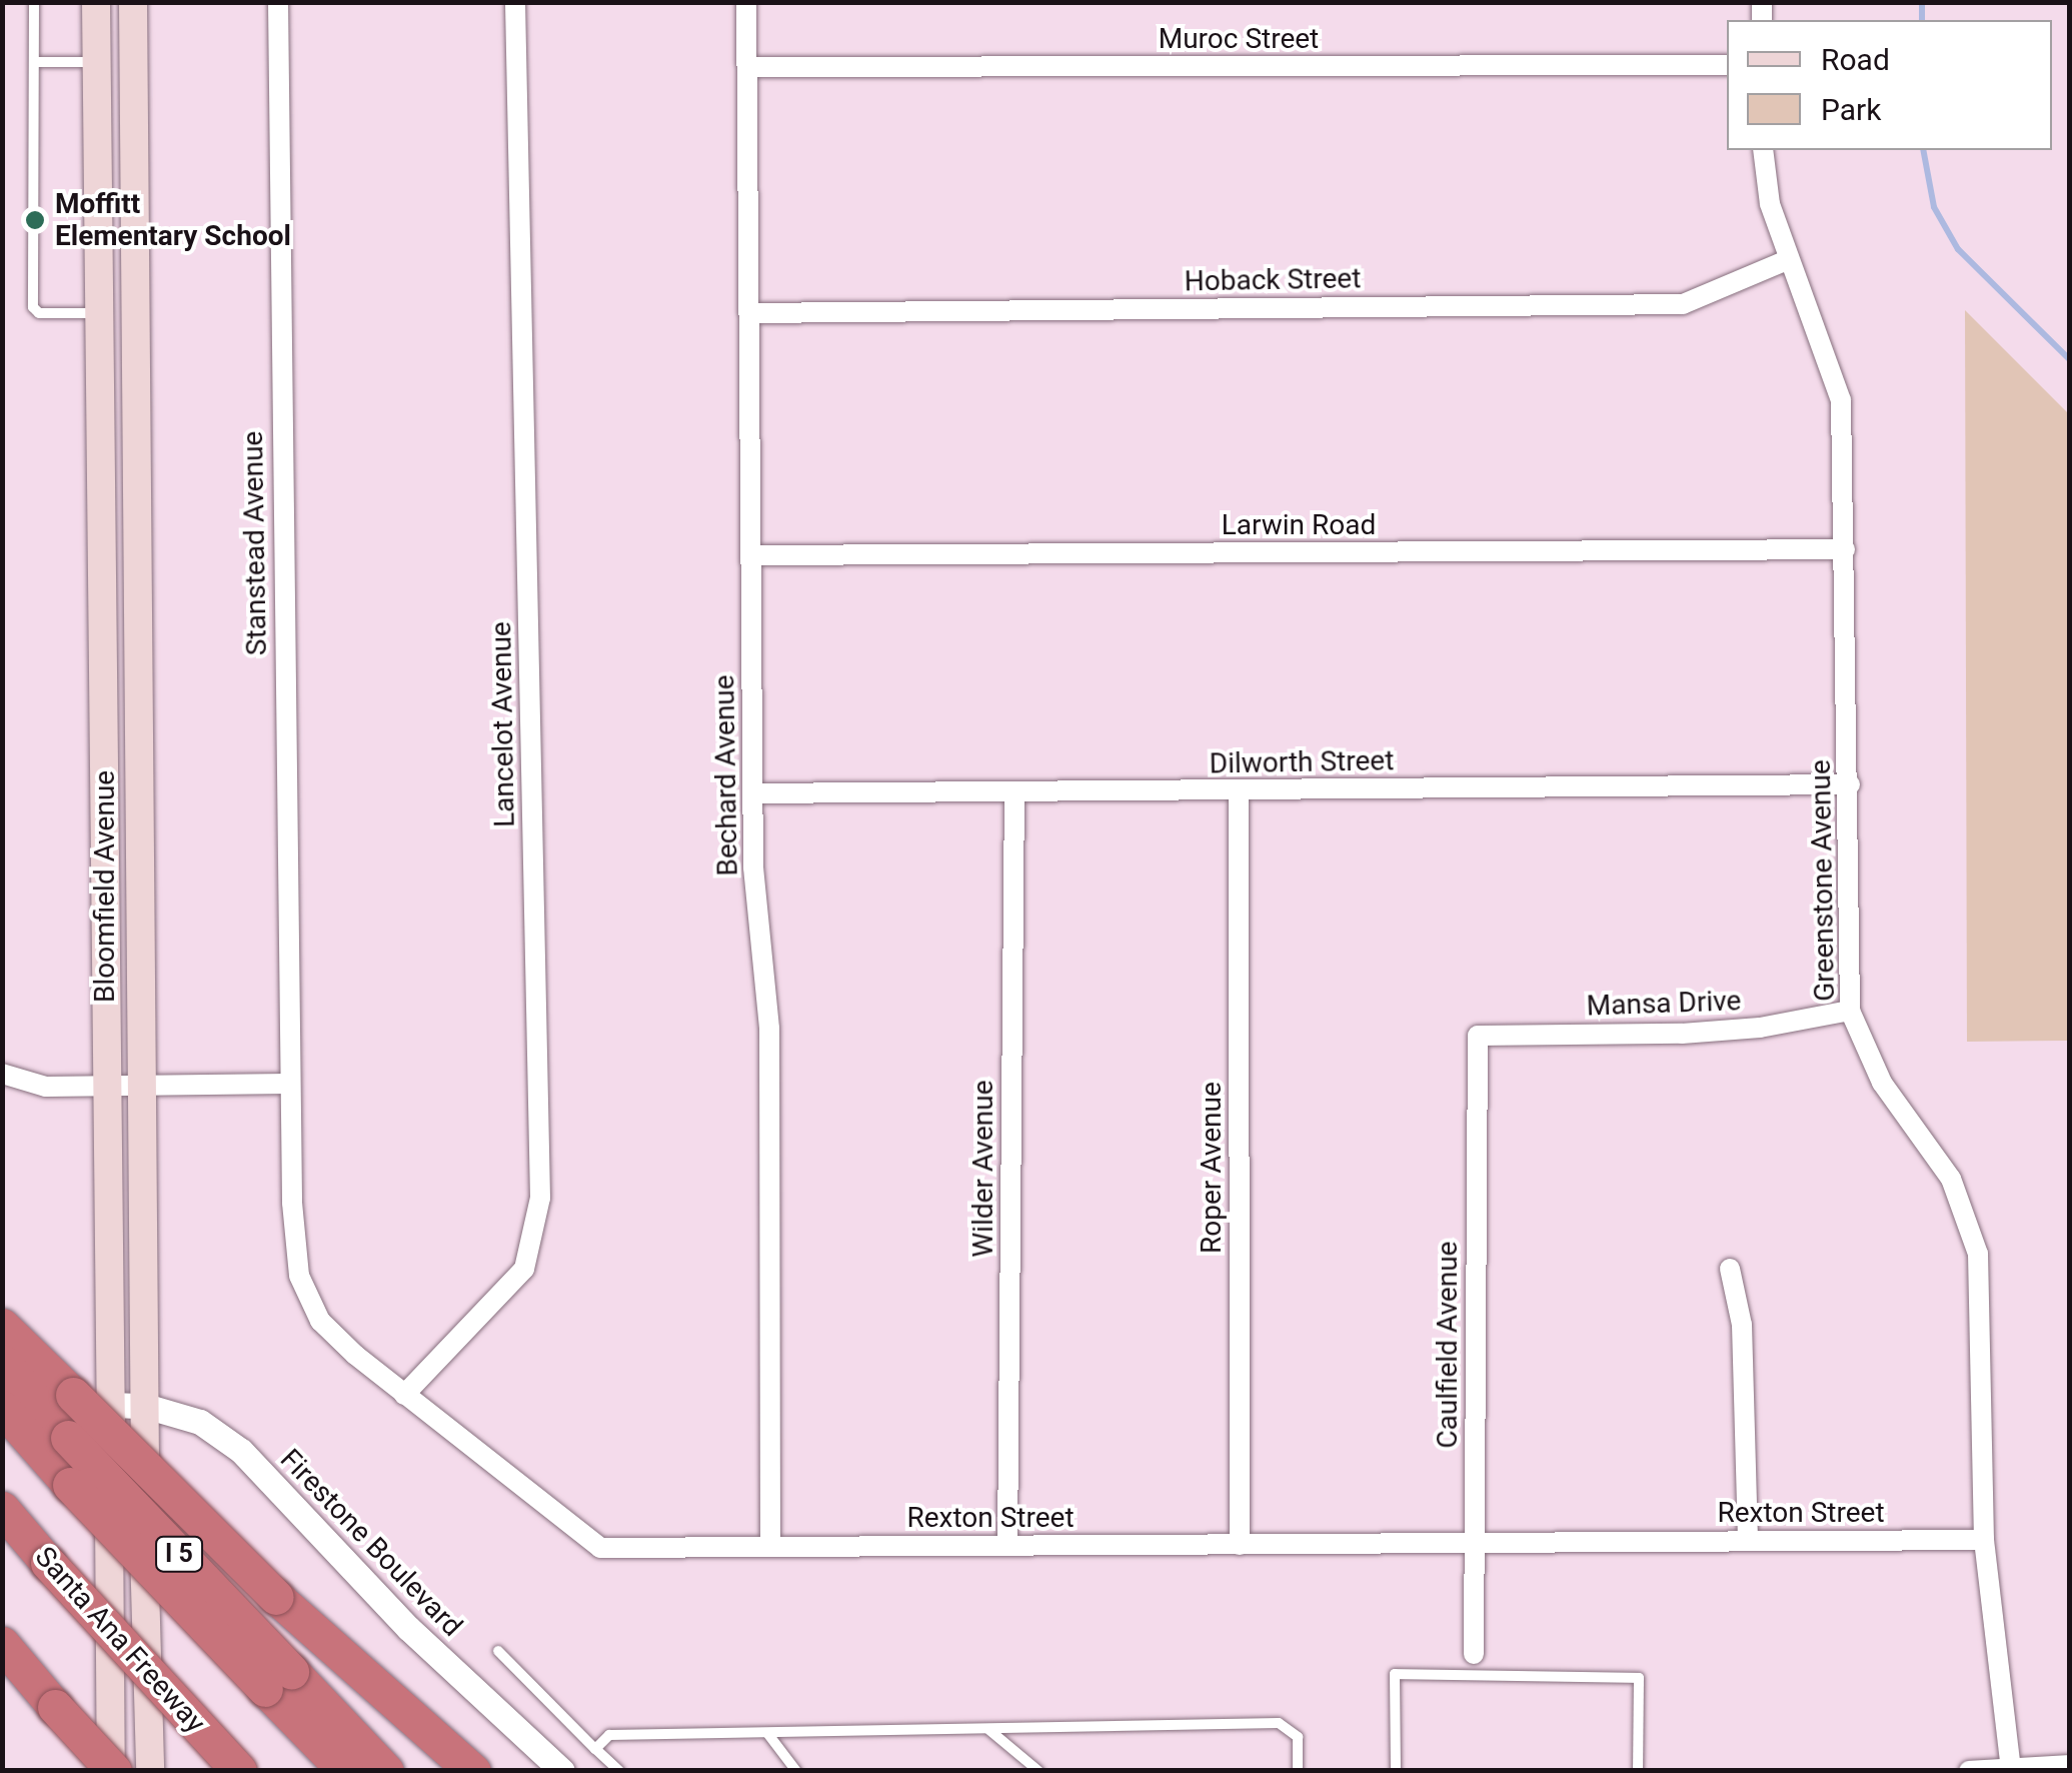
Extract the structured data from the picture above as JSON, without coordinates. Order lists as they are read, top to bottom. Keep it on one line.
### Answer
{"streets":{"highway":["I 5","Santa Ana Freeway"],"main road":["Bloomfield Avenue"],"street":["Muroc Street","Hoback Street","Larwin Road","Stanstead Avenue","Lancelot Avenue","Dilworth Street","Bechard Avenue","Greenstone Avenue","Mansa Drive","Roper Avenue","Wilder Avenue","Caulfield Avenue","Rexton Street","Firestone Boulevard"]},"crossings":[["Muroc Street","Bechard Avenue"],["Hoback Street","Bechard Avenue"],["Hoback Street","Greenstone Avenue"],["Larwin Road","Bechard Avenue"],["Larwin Road","Greenstone Avenue"],["Stanstead Avenue","Rexton Street"],["Lancelot Avenue","Rexton Street"],["Dilworth Street","Bechard Avenue"],["Dilworth Street","Greenstone Avenue"],["Dilworth Street","Roper Avenue"],["Dilworth Street","Wilder Avenue"],["Bechard Avenue","Rexton Street"],["Greenstone Avenue","Mansa Drive"],["Greenstone Avenue","Rexton Street"],["Bloomfield Avenue","Firestone Boulevard"],["Mansa Drive","Caulfield Avenue"],["Roper Avenue","Rexton Street"],["Wilder Avenue","Rexton Street"],["Caulfield Avenue","Rexton Street"]],"places":["Moffitt Elementary School"],"legend":["Road","Park"]}
